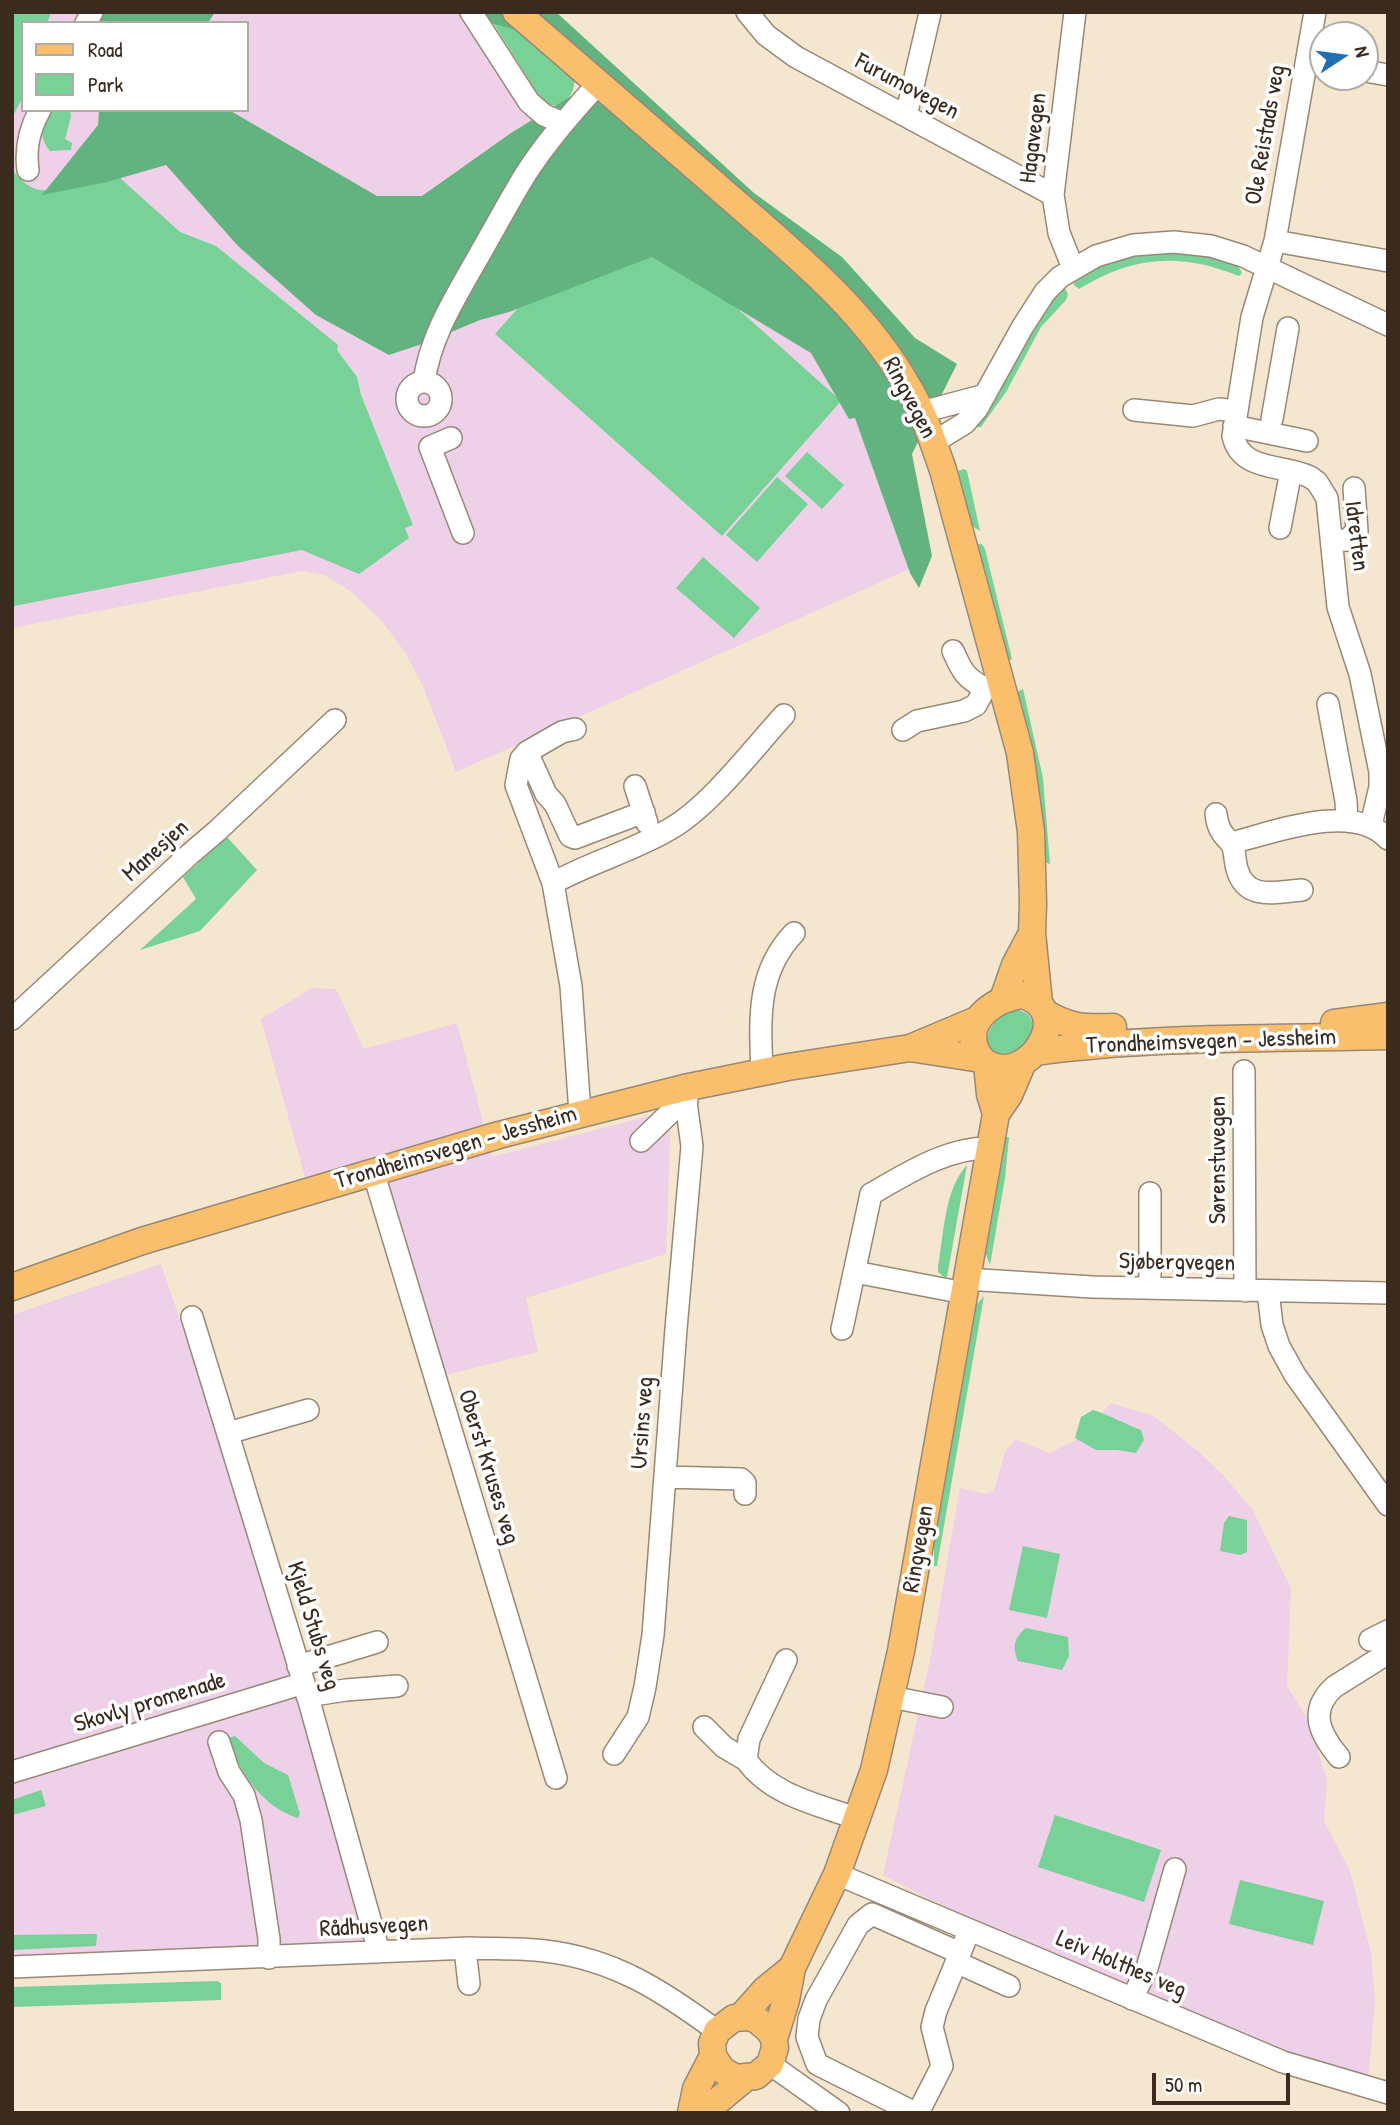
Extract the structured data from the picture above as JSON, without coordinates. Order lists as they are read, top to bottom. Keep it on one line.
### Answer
{"streets":{"main road":["Ringvegen","Trondheimsvegen - Jessheim"],"street":["Furumovegen","Ole Reistads veg","Hagavegen","Idretten","Manesjen","Sørenstuvegen","Sjøbergvegen","Ursins veg","Oberst Kruses veg","Kjeld Stubs veg","Skovly promenade","Rådhusvegen","Leiv Holthes veg"]},"crossings":[["Furumovegen","Hagavegen"],["Ringvegen","Trondheimsvegen - Jessheim"],["Ringvegen","Sjøbergvegen"],["Ringvegen","Rådhusvegen"],["Ringvegen","Leiv Holthes veg"],["Trondheimsvegen - Jessheim","Ursins veg"],["Trondheimsvegen - Jessheim","Oberst Kruses veg"],["Sørenstuvegen","Sjøbergvegen"],["Kjeld Stubs veg","Skovly promenade"],["Kjeld Stubs veg","Rådhusvegen"]],"legend":["Road","Park"],"scale_bar":"50 m","north":"right"}
